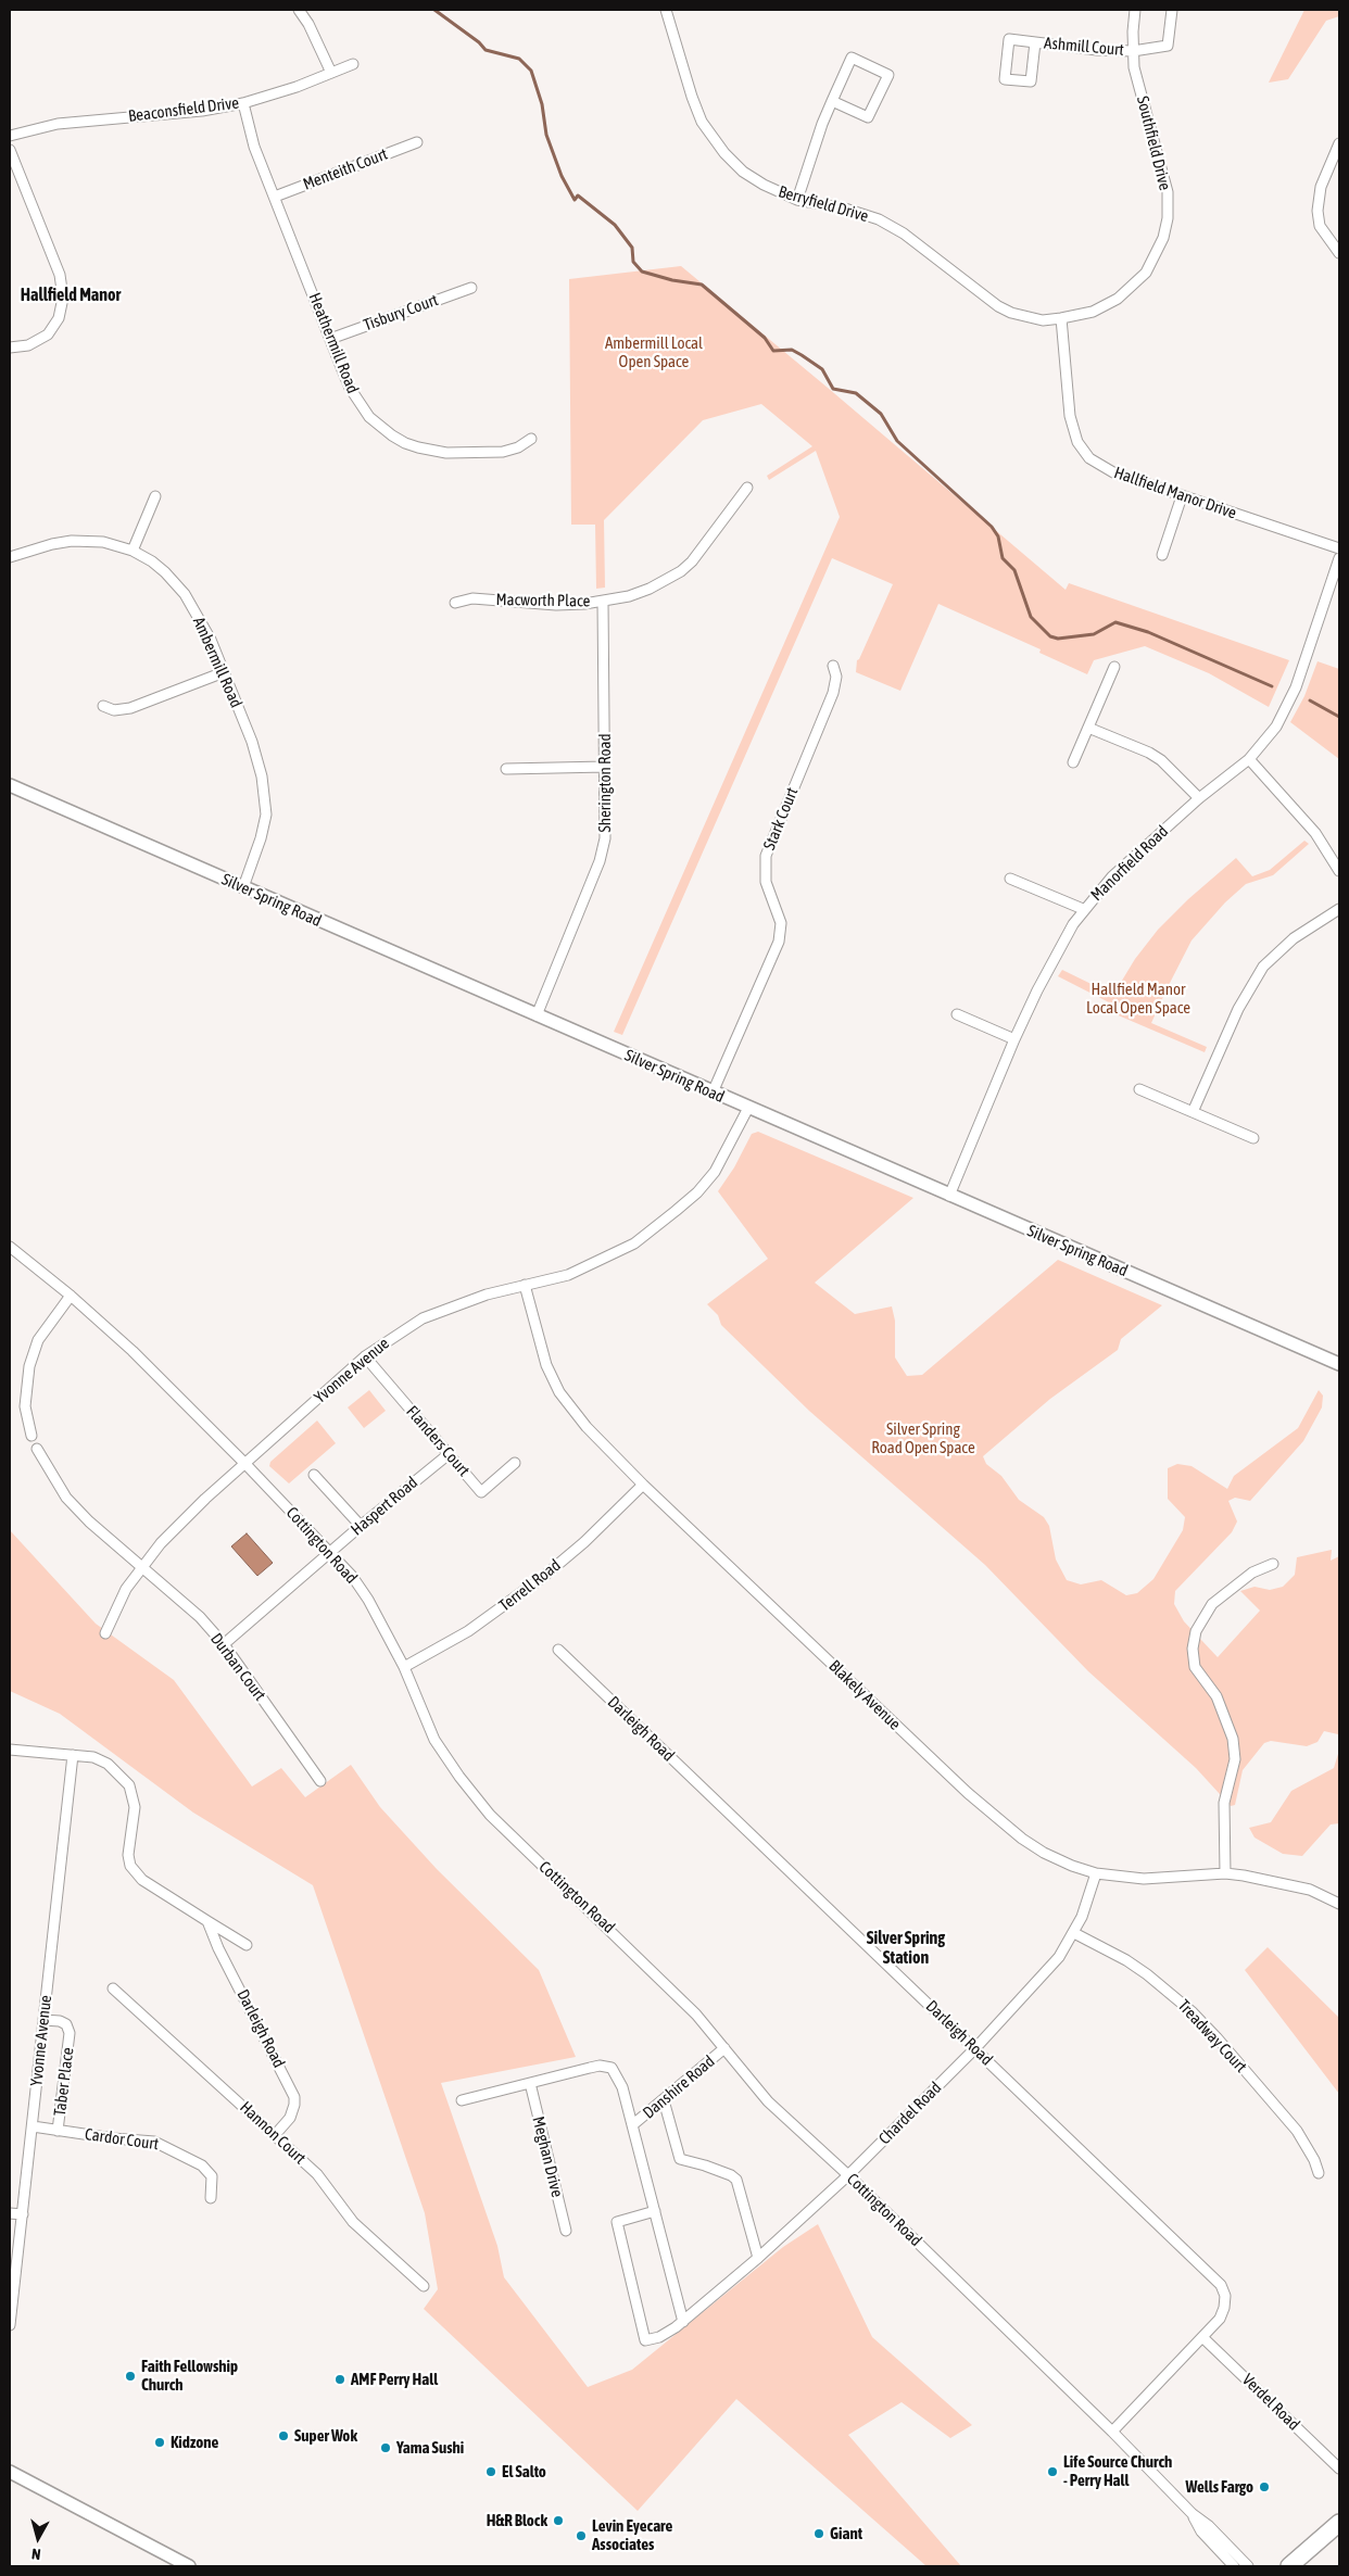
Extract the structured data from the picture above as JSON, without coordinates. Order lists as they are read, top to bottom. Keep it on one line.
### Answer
{"streets":{"main road":["Silver Spring Road"],"street":["Ashmill Court","Beaconsfield Drive","Southfield Drive","Menteith Court","Berryfield Drive","Tisbury Court","Heathermill Road","Hallfield Manor Drive","Macworth Place","Ambermill Road","Sherington Road","Stark Court","Manorfield Road","Yvonne Avenue","Flanders Court","Haspert Road","Cottington Road","Terrell Road","Durban Court","Blakely Avenue","Darleigh Road","Treadway Court","Taber Place","Danshire Road","Chardel Road","Hannon Court","Cardor Court","Meghan Drive","Verdel Road"]},"crossings":[["Ashmill Court","Southfield Drive"],["Beaconsfield Drive","Heathermill Road"],["Southfield Drive","Berryfield Drive"],["Southfield Drive","Hallfield Manor Drive"],["Menteith Court","Heathermill Road"],["Berryfield Drive","Hallfield Manor Drive"],["Tisbury Court","Heathermill Road"],["Macworth Place","Sherington Road"],["Ambermill Road","Silver Spring Road"],["Sherington Road","Silver Spring Road"],["Stark Court","Silver Spring Road"],["Manorfield Road","Silver Spring Road"],["Silver Spring Road","Yvonne Avenue"],["Yvonne Avenue","Flanders Court"],["Yvonne Avenue","Cottington Road"],["Yvonne Avenue","Durban Court"],["Yvonne Avenue","Blakely Avenue"],["Yvonne Avenue","Taber Place"],["Yvonne Avenue","Cardor Court"],["Flanders Court","Haspert Road"],["Haspert Road","Cottington Road"],["Haspert Road","Durban Court"],["Cottington Road","Terrell Road"],["Cottington Road","Darleigh Road"],["Cottington Road","Danshire Road"],["Cottington Road","Chardel Road"],["Terrell Road","Blakely Avenue"],["Blakely Avenue","Chardel Road"],["Darleigh Road","Chardel Road"],["Darleigh Road","Hannon Court"],["Darleigh Road","Verdel Road"],["Treadway Court","Chardel Road"],["Taber Place","Cardor Court"]],"districts":["Hallfield Manor","Silver Spring Station"],"parks":["Ambermill Local Open Space","Hallfield Manor Local Open Space","Silver Spring Road Open Space"],"places":["Faith Fellowship Church","AMF Perry Hall","Super Wok","Kidzone","Yama Sushi","El Salto","Life Source Church - Perry Hall","Wells Fargo","H&R Block","Giant","Levin Eyecare Associates"],"north":"bottom"}
